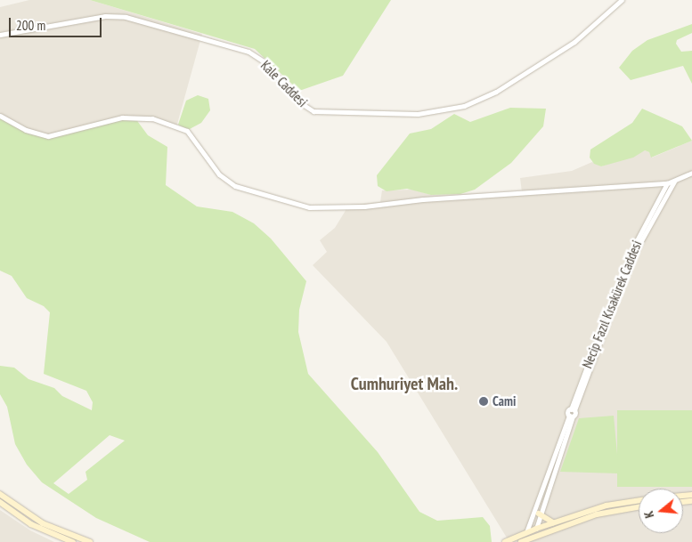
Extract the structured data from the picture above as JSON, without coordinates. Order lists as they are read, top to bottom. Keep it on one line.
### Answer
{"streets":{"street":["Kale Caddesi","Necip Fazıl Kısakürek Caddesi"]},"districts":["Cumhuriyet Mah."],"places":["Cami"],"scale_bar":"200 m","north":"left"}
